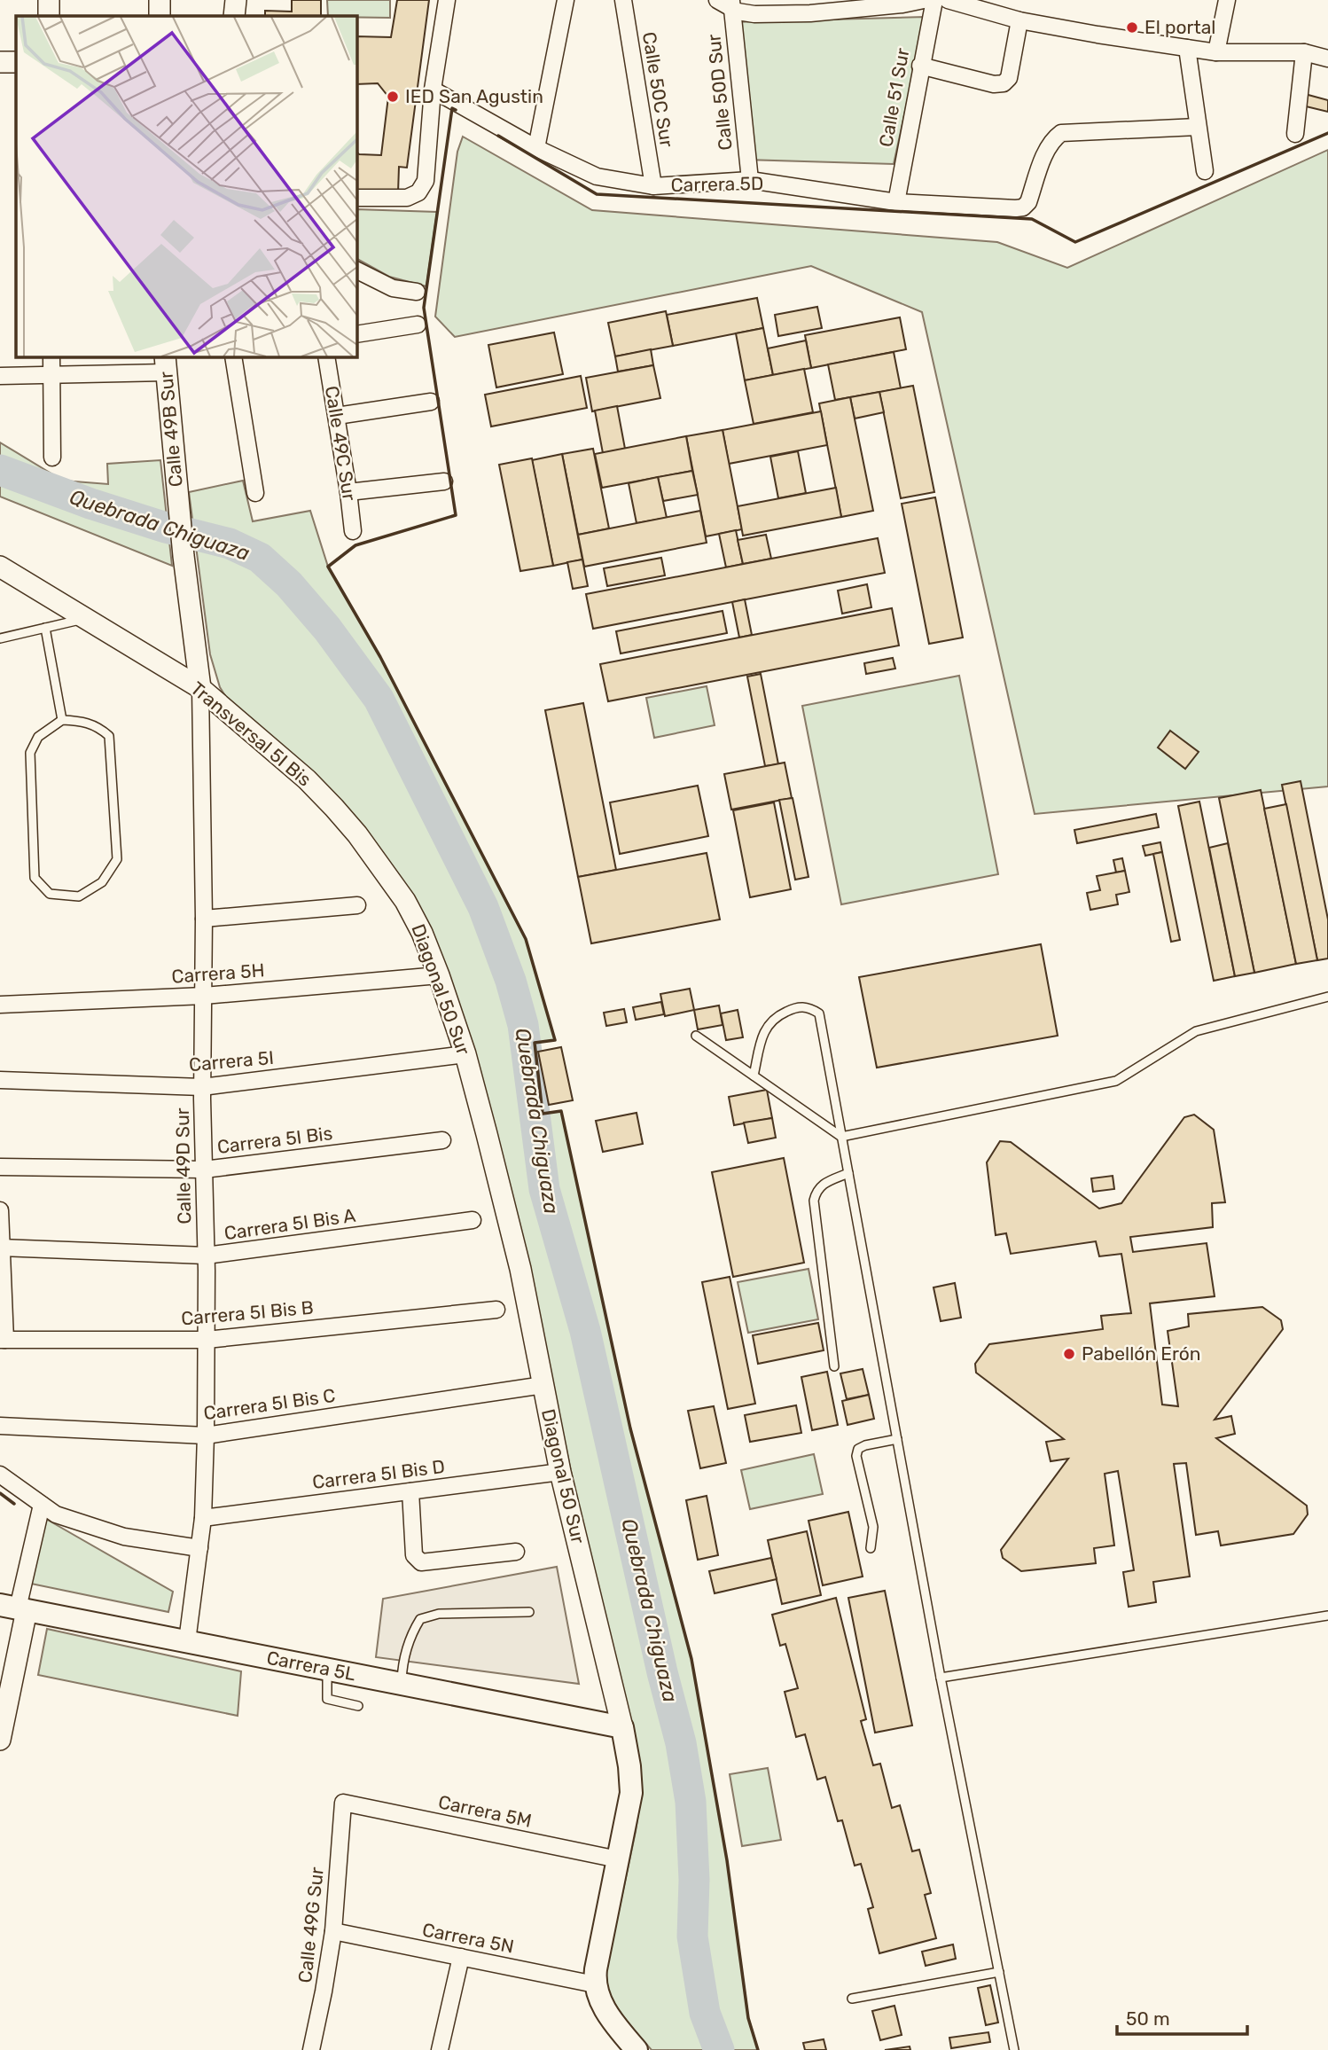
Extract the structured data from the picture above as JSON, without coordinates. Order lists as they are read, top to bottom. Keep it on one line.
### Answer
{"streets":{"main road":["Diagonal 50 Sur","Carrera 5L"],"street":["Calle 50C Sur","Calle 50D Sur","Calle 51 Sur","Carrera 5D","Calle 49B Sur","Calle 49C Sur","Transversal 5I Bis","Carrera 5H","Carrera 5I","Carrera 5I Bis","Calle 49D Sur","Carrera 5I Bis A","Carrera 5I Bis B","Carrera 5I Bis C","Carrera 5I Bis D","Carrera 5M","Calle 49G Sur","Carrera 5N"]},"crossings":[["Calle 50C Sur","Carrera 5D"],["Calle 50D Sur","Carrera 5D"],["Calle 51 Sur","Carrera 5D"],["Calle 49B Sur","Transversal 5I Bis"],["Calle 49B Sur","Calle 49D Sur"],["Transversal 5I Bis","Diagonal 50 Sur"],["Transversal 5I Bis","Calle 49D Sur"],["Carrera 5H","Diagonal 50 Sur"],["Carrera 5H","Calle 49D Sur"],["Diagonal 50 Sur","Carrera 5I"],["Diagonal 50 Sur","Carrera 5I Bis C"],["Diagonal 50 Sur","Carrera 5I Bis D"],["Diagonal 50 Sur","Carrera 5L"],["Diagonal 50 Sur","Carrera 5M"],["Diagonal 50 Sur","Carrera 5N"],["Carrera 5I","Calle 49D Sur"],["Carrera 5I Bis","Calle 49D Sur"],["Calle 49D Sur","Carrera 5I Bis A"],["Calle 49D Sur","Carrera 5I Bis B"],["Calle 49D Sur","Carrera 5I Bis C"],["Calle 49D Sur","Carrera 5I Bis D"],["Calle 49D Sur","Carrera 5L"],["Carrera 5M","Calle 49G Sur"],["Calle 49G Sur","Carrera 5N"]],"water":["Quebrada Chiguaza"],"places":["El portal","IED San Agustin","Pabellón Erón"],"scale_bar":"50 m"}
